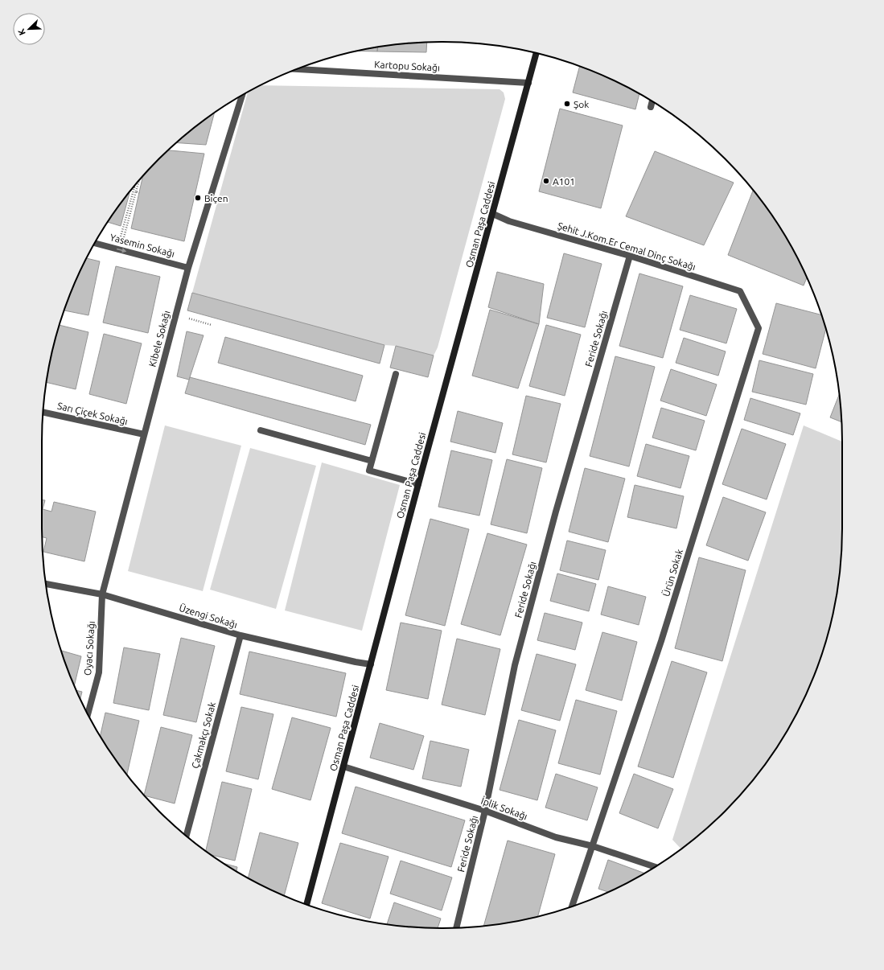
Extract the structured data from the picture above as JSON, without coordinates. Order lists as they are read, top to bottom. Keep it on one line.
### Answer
{"streets":{"main road":["Osman Paşa Caddesi"],"street":["Kartopu Sokağı","Yasemin Sokağı","Şehit J.Kom.Er Cemal Dinç Sokağı","Kibele Sokağı","Feride Sokağı","Sarı Çiçek Sokağı","Ürün Sokak","Üzengi Sokağı","Oyacı Sokağı","Çakmakçı Sokak","İplik Sokağı"]},"crossings":[["Kartopu Sokağı","Osman Paşa Caddesi"],["Osman Paşa Caddesi","Şehit J.Kom.Er Cemal Dinç Sokağı"],["Osman Paşa Caddesi","Üzengi Sokağı"],["Osman Paşa Caddesi","İplik Sokağı"],["Yasemin Sokağı","Kibele Sokağı"],["Şehit J.Kom.Er Cemal Dinç Sokağı","Feride Sokağı"],["Şehit J.Kom.Er Cemal Dinç Sokağı","Ürün Sokak"],["Kibele Sokağı","Sarı Çiçek Sokağı"],["Kibele Sokağı","Üzengi Sokağı"],["Kibele Sokağı","Oyacı Sokağı"],["Feride Sokağı","İplik Sokağı"],["Ürün Sokak","İplik Sokağı"],["Üzengi Sokağı","Oyacı Sokağı"],["Üzengi Sokağı","Çakmakçı Sokak"]],"one_way":["Yasemin Sokağı"],"places":["Şok","A101","Biçen"],"north":"bottom left"}
